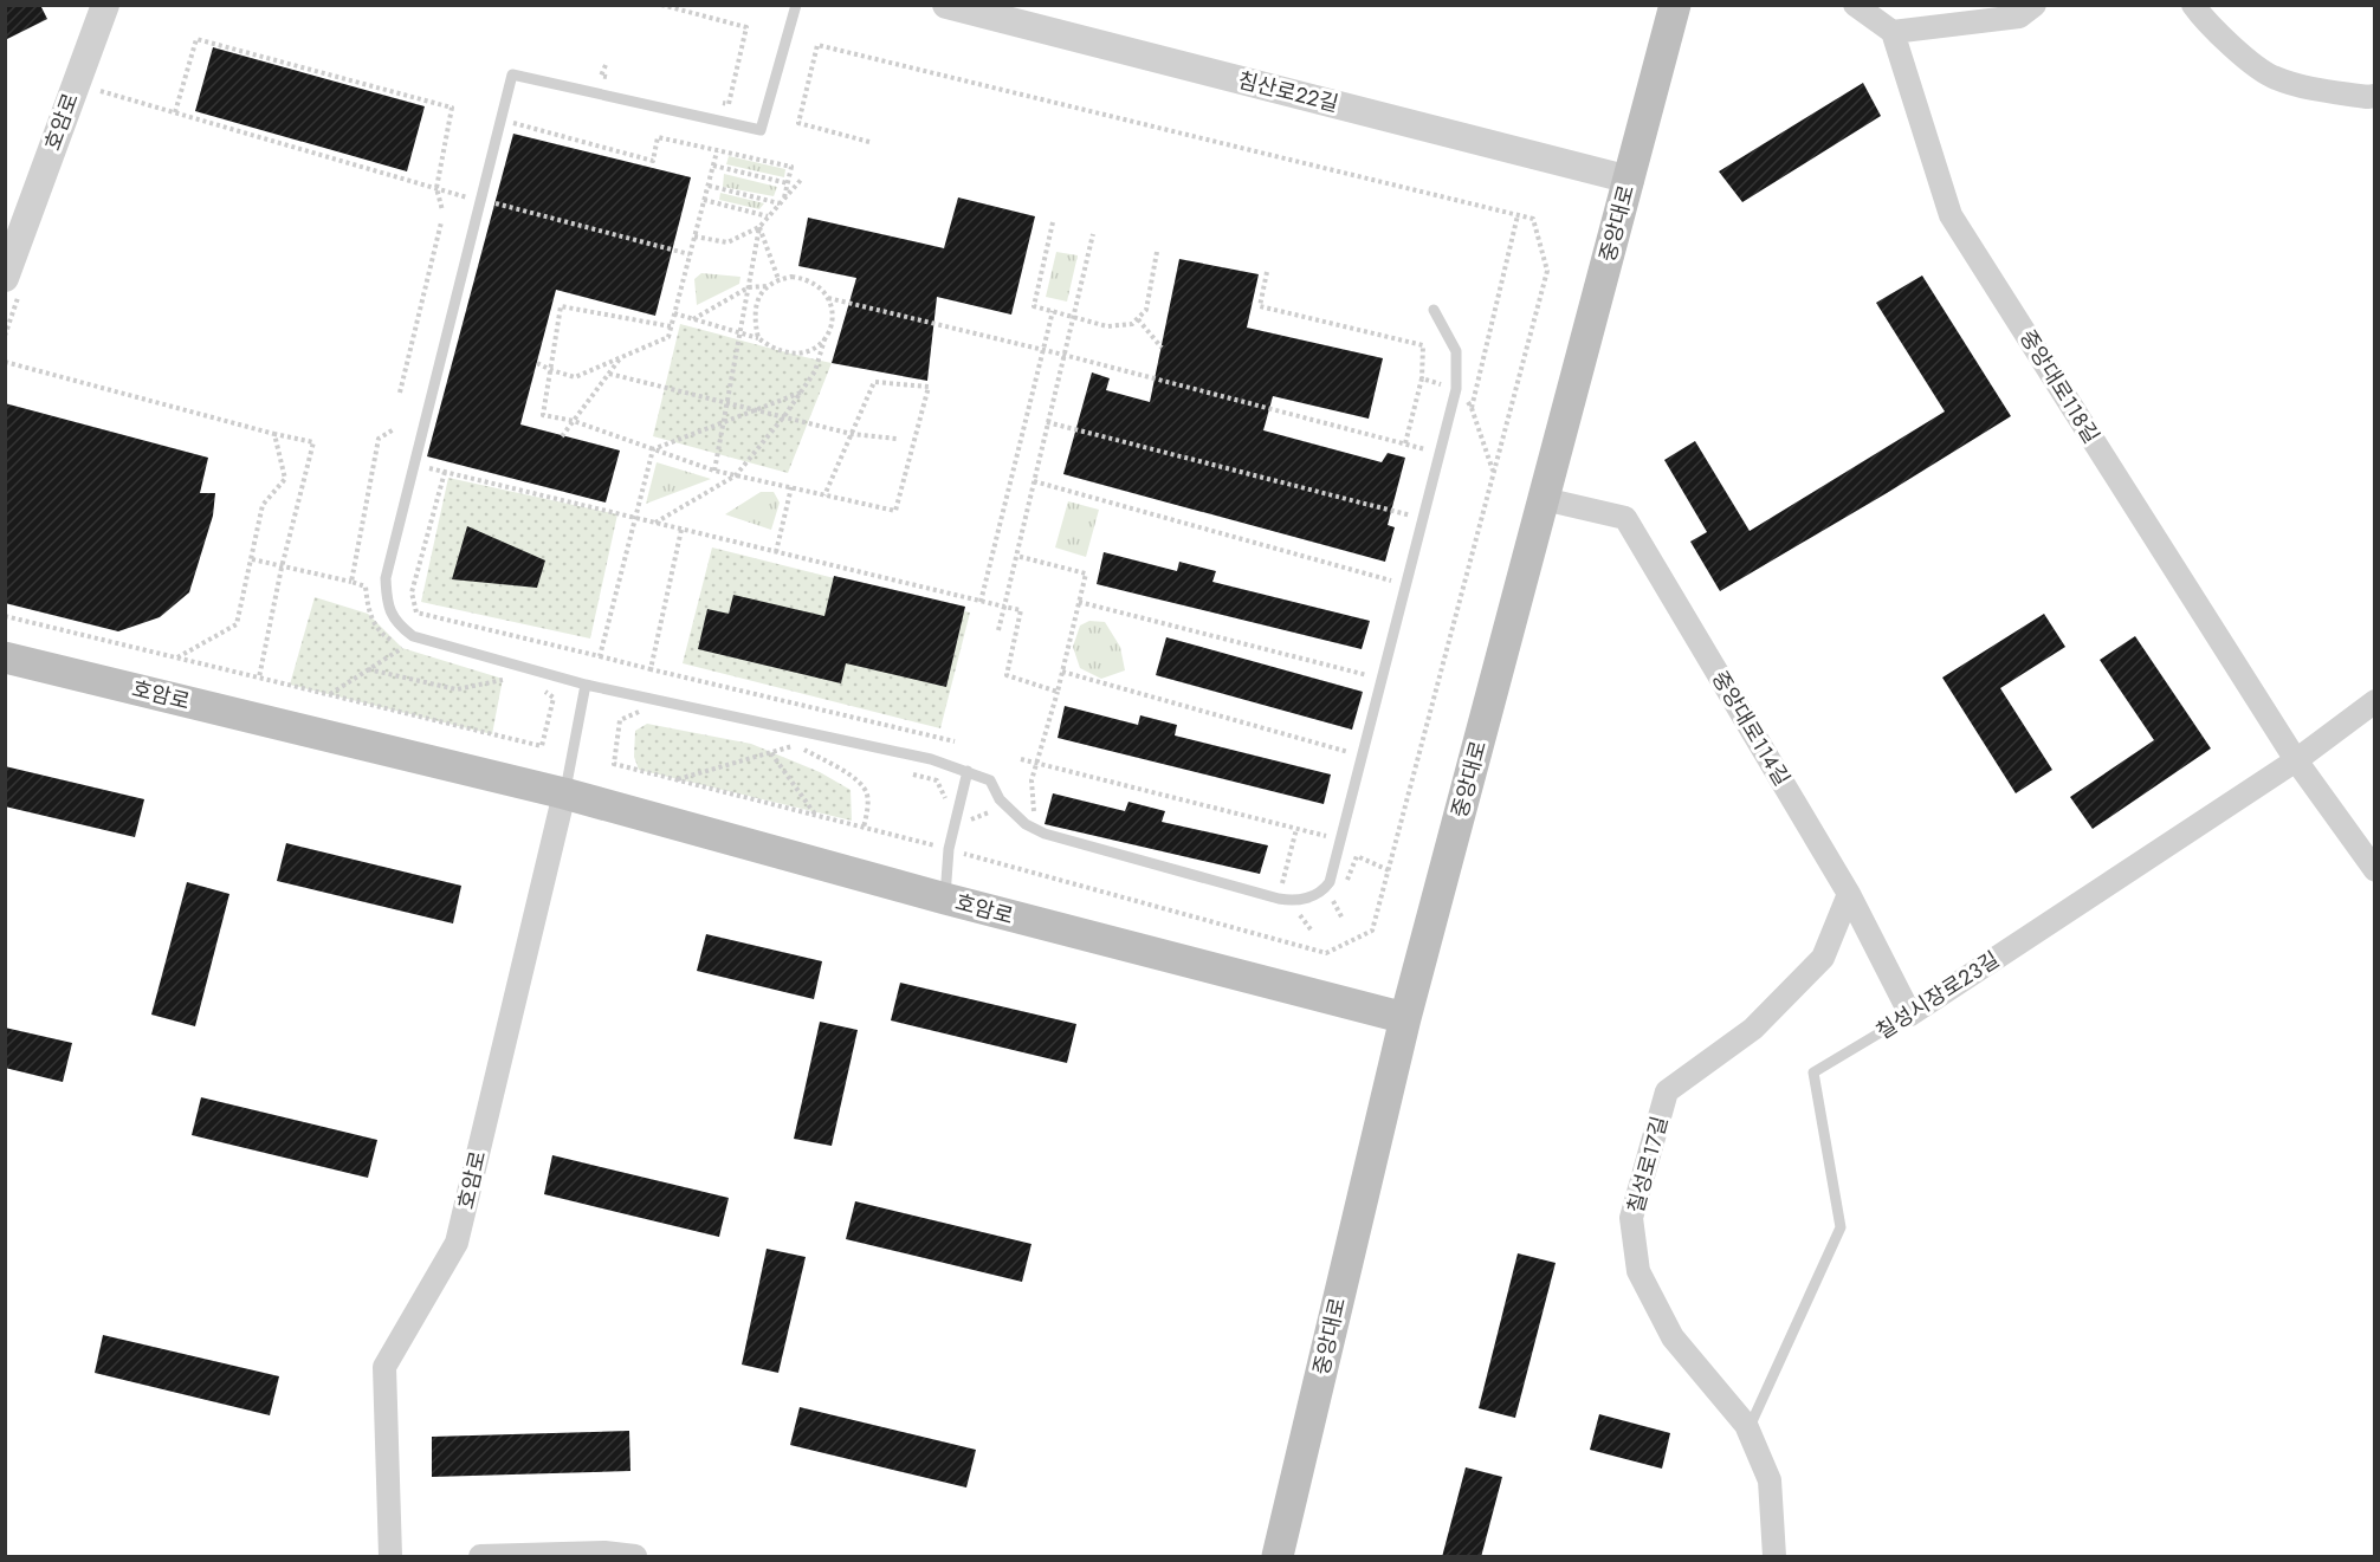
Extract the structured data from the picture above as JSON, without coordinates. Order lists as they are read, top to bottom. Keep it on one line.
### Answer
{"streets":{"main road":["호암로","중앙대로"],"street":["침산로22길","중앙대로118길","중앙대로114길","칠성시장로23길","칠성로17길"]},"crossings":[["침산로22길","중앙대로"],["호암로","중앙대로"],["중앙대로","중앙대로114길"],["중앙대로118길","칠성시장로23길"],["중앙대로114길","칠성시장로23길"],["중앙대로114길","칠성로17길"],["칠성시장로23길","칠성로17길"]]}
